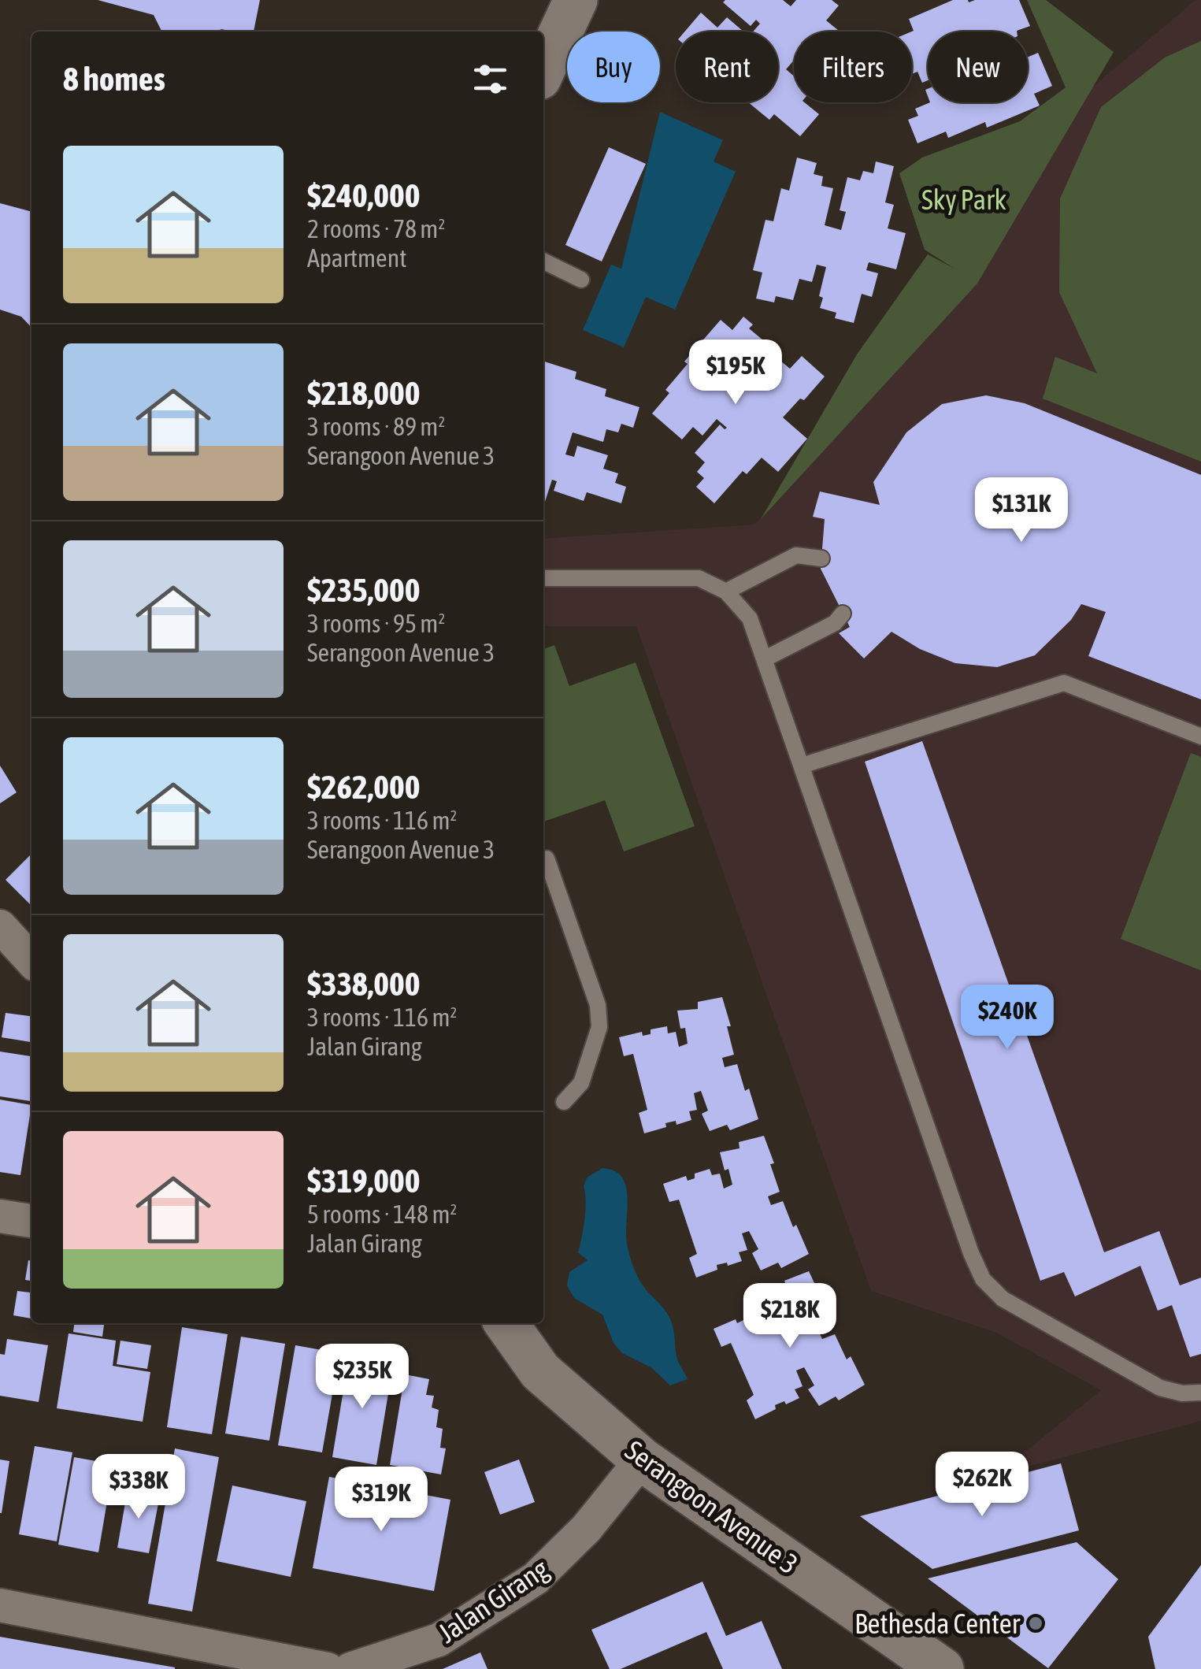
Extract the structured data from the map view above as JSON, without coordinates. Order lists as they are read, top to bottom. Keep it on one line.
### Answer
{"streets":{"street":["Serangoon Avenue 3","Jalan Girang"]},"crossings":[["Serangoon Avenue 3","Jalan Girang"]],"parks":["Sky Park"],"places":["Bethesda Center"],"page":{"chip":["Buy","Rent","Filters","New"],"heading":"8 homes","list":[{"name":"$240,000","note":"2 rooms · 78 m² · Apartment"},{"name":"$218,000","note":"3 rooms · 89 m² · Serangoon Avenue 3"},{"name":"$235,000","note":"3 rooms · 95 m² · Serangoon Avenue 3"},{"name":"$262,000","note":"3 rooms · 116 m² · Serangoon Avenue 3"},{"name":"$338,000","note":"3 rooms · 116 m² · Jalan Girang"},{"name":"$319,000","note":"5 rooms · 148 m² · Jalan Girang"}],"price":["$195K","$131K","$240K","$218K","$235K","$262K","$338K","$319K"]}}
